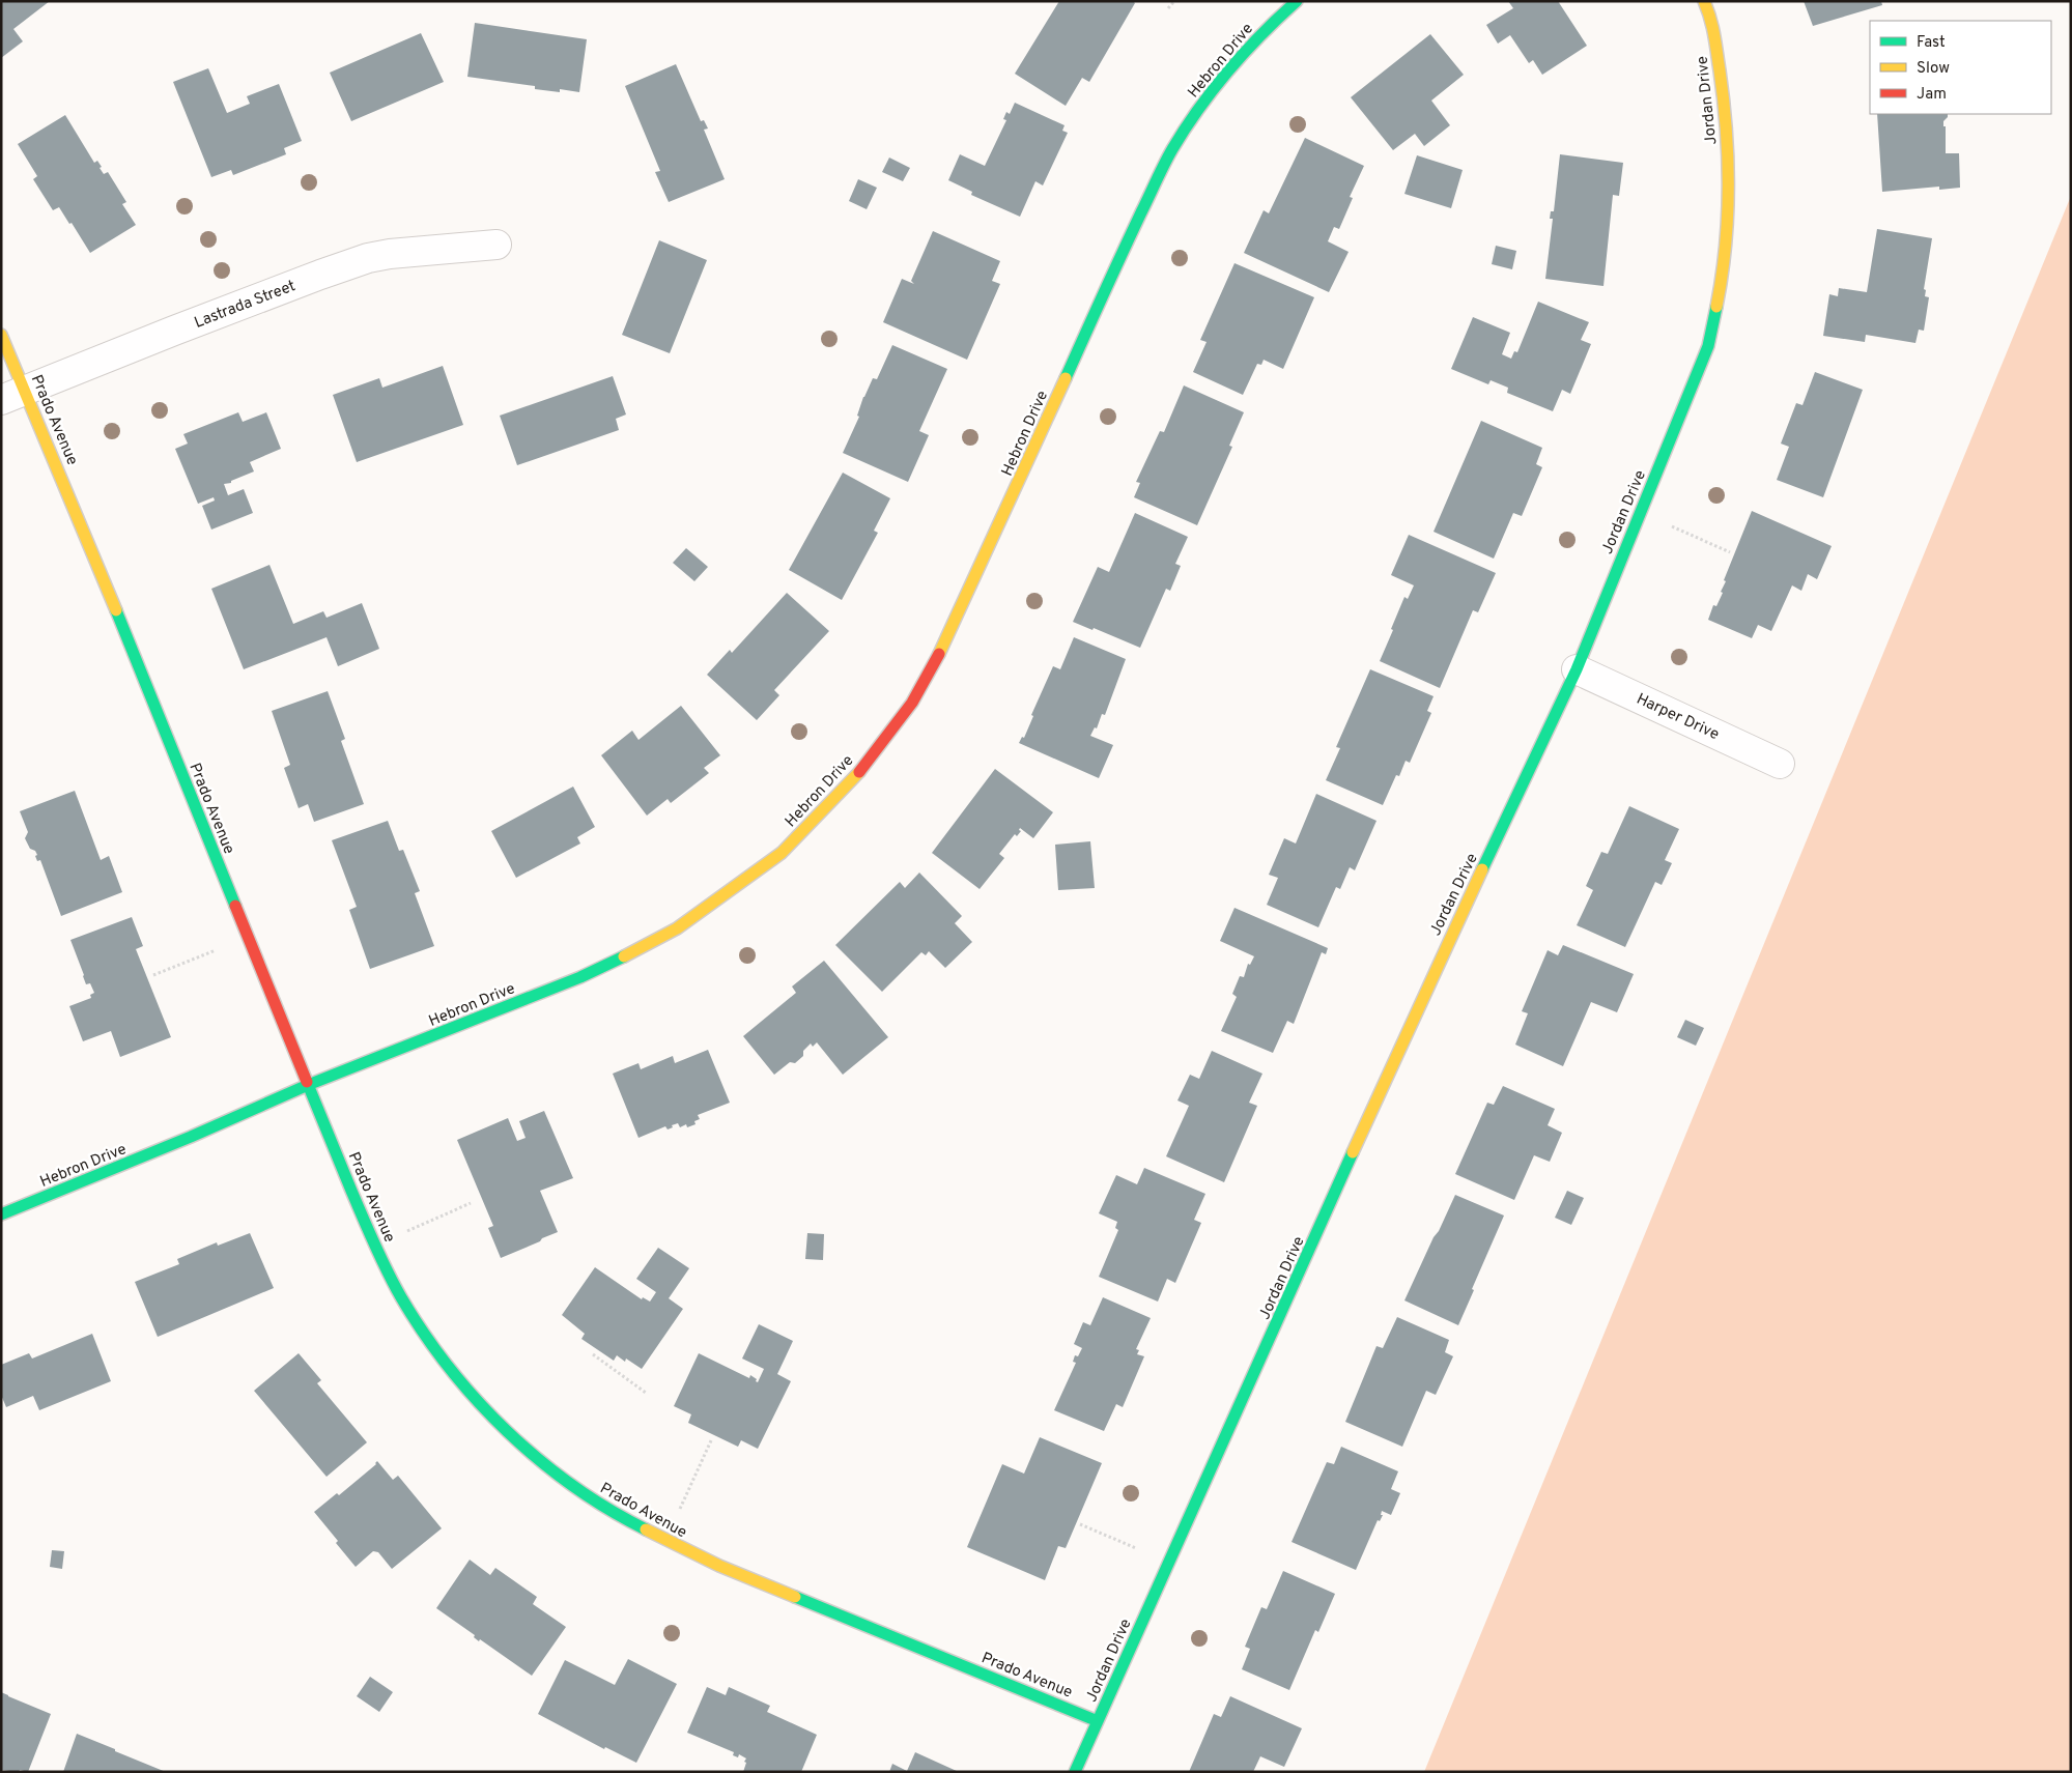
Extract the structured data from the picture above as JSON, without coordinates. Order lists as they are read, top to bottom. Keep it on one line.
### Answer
{"streets":{"street":["Hebron Drive","Jordan Drive","Lastrada Street","Prado Avenue","Harper Drive"]},"crossings":[["Hebron Drive","Prado Avenue"],["Jordan Drive","Prado Avenue"],["Jordan Drive","Harper Drive"],["Lastrada Street","Prado Avenue"]],"legend":["Fast","Slow","Jam"]}
